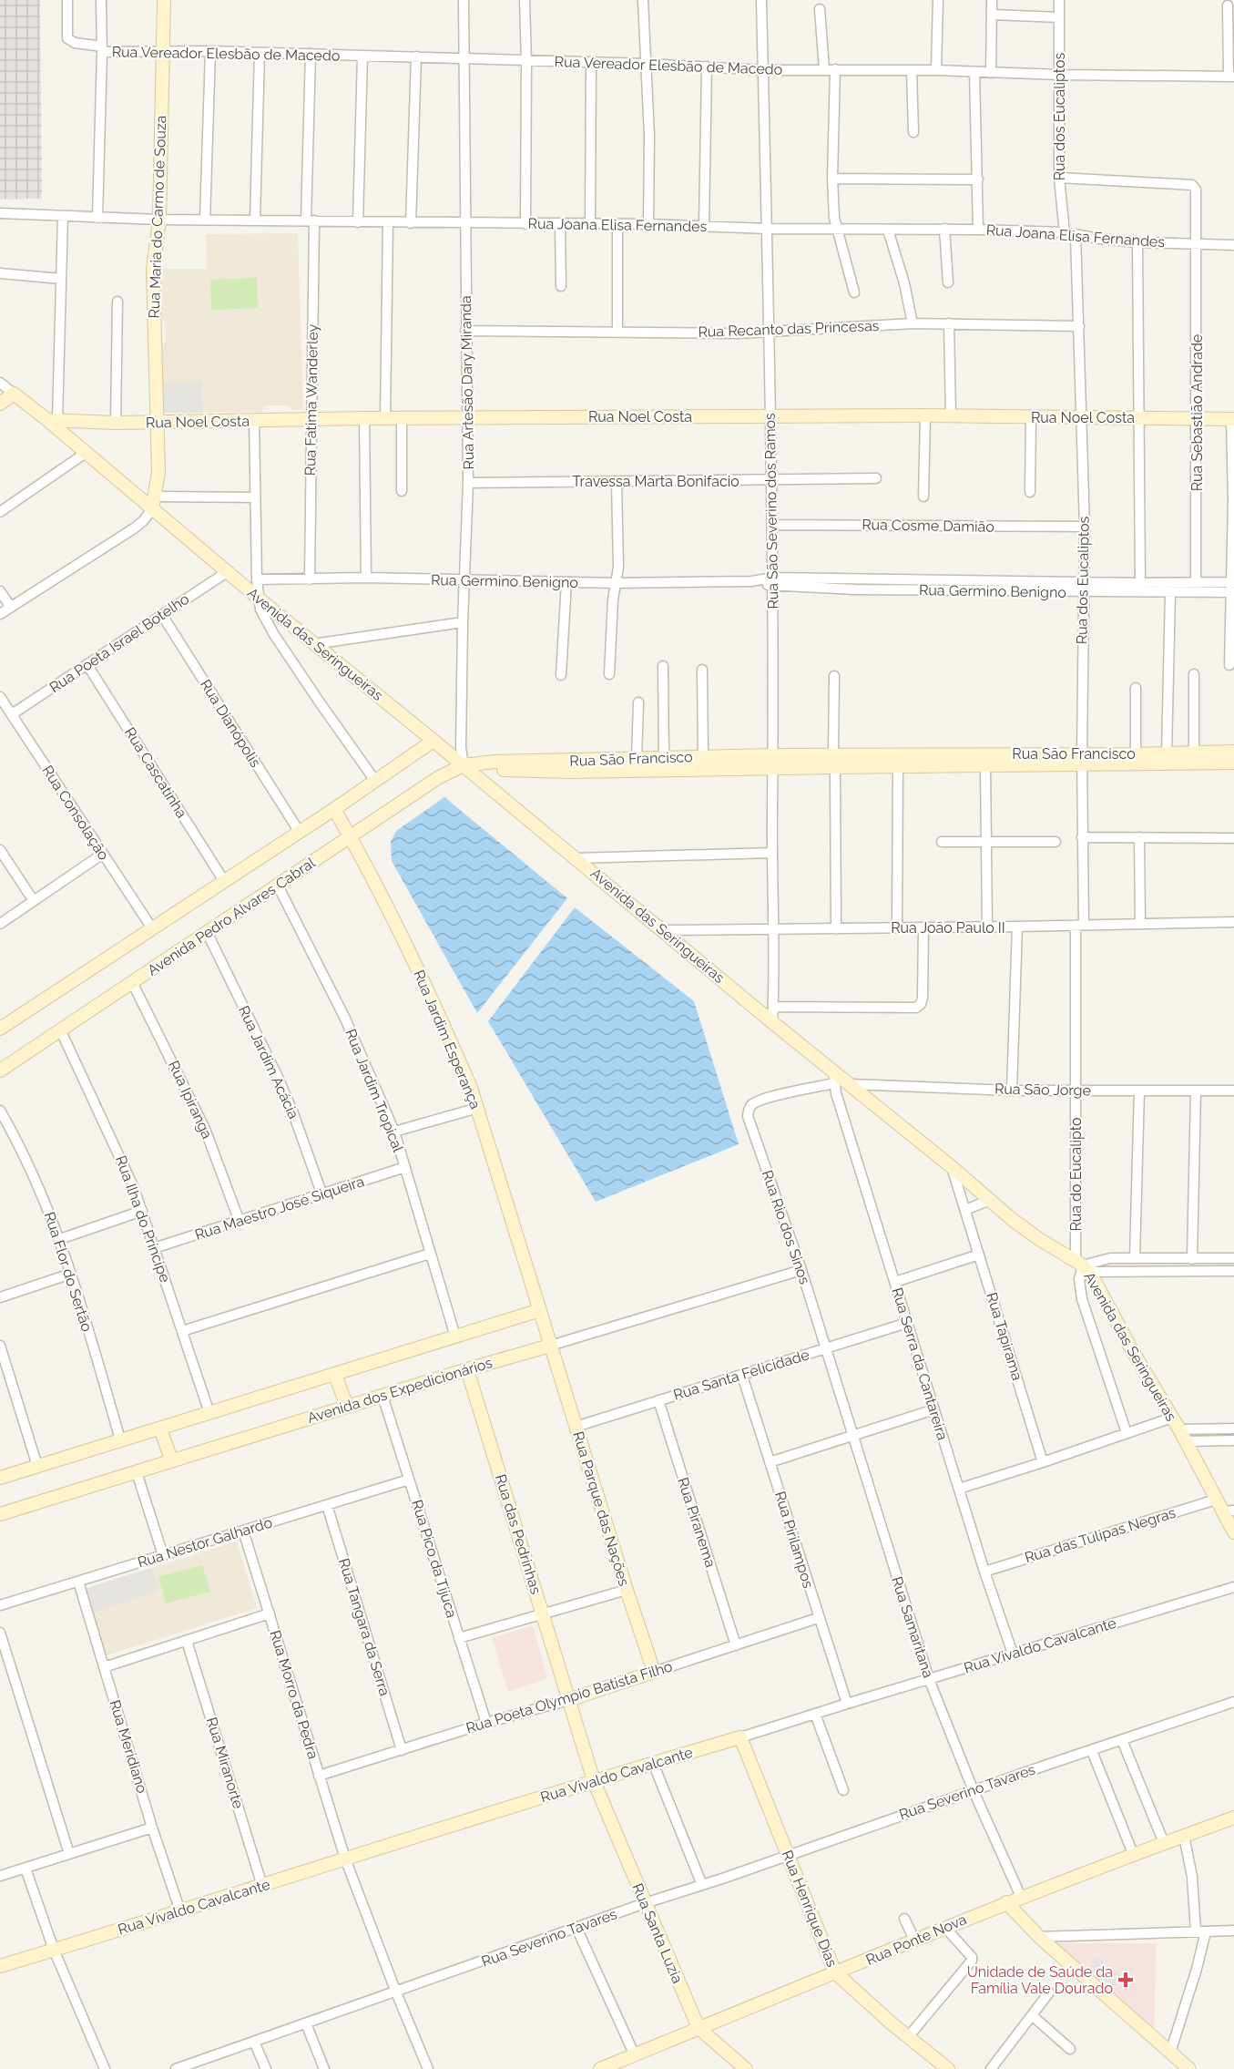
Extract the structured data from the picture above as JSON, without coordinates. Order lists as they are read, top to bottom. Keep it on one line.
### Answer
{"streets":{"street":["Rua Vereador Elesbão de Macedo","Rua dos Eucaliptos","Rua Maria do Carmo de Souza","Rua Joana Elisa Fernandes","Rua Recanto das Princesas","Rua Artesão Dary Miranda","Rua Fatima Wanderley","Rua Sebastião Andrade","Rua Noel Costa","Travessa Marta Bonifacio","Rua São Severino dos Ramos","Rua Cosme Damião","Rua Germino Benigno","Rua Poeta Israel Botelho","Avenida das Seringueiras","Rua Dianópolis","Rua São Francisco","Rua Cascatinha","Rua Consolação","Avenida Pedro Alvares Cabral","Rua João Paulo II","Rua Jardim Esperança","Rua Jardim Acácia","Rua São Jorge","Rua Jardim Tropical","Rua Ipiranga","Rua do Eucalipto","Rua Maestro José Siqueira","Rua Ilha do Príncipe","Rua Rio dos Sinos","Rua Flor do Sertão","Rua Tapirama","Rua Serra da Cantareira","Rua Santa Felicidade","Avenida dos Expedicionários","Rua Parque das Nações","Rua Piranema","Rua das Pedrinhas","Rua das Tulipas Negras","Rua Pirilampos","Rua Nestor Galhardo","Rua Pico da Tijuca","Rua Tangara da Serra","Rua Samaritana","Rua Vivaldo Cavalcante","Rua Morro da Pedra","Rua Poeta Olympio Batista Filho","Rua Meridiano","Rua Miranorte","Rua Severino Tavares","Rua Henrique Dias","Rua Santa Luzia","Rua Ponte Nova"]},"crossings":[["Rua Vereador Elesbão de Macedo","Rua dos Eucaliptos"],["Rua Vereador Elesbão de Macedo","Rua Maria do Carmo de Souza"],["Rua Vereador Elesbão de Macedo","Rua Artesão Dary Miranda"],["Rua Vereador Elesbão de Macedo","Rua Fatima Wanderley"],["Rua Vereador Elesbão de Macedo","Rua São Severino dos Ramos"],["Rua dos Eucaliptos","Rua Joana Elisa Fernandes"],["Rua dos Eucaliptos","Rua Recanto das Princesas"],["Rua dos Eucaliptos","Rua Sebastião Andrade"],["Rua dos Eucaliptos","Rua Noel Costa"],["Rua dos Eucaliptos","Rua Cosme Damião"],["Rua dos Eucaliptos","Rua Germino Benigno"],["Rua dos Eucaliptos","Rua São Francisco"],["Rua dos Eucaliptos","Rua João Paulo II"],["Rua dos Eucaliptos","Rua do Eucalipto"],["Rua Maria do Carmo de Souza","Rua Joana Elisa Fernandes"],["Rua Maria do Carmo de Souza","Rua Noel Costa"],["Rua Maria do Carmo de Souza","Avenida das Seringueiras"],["Rua Joana Elisa Fernandes","Rua Artesão Dary Miranda"],["Rua Joana Elisa Fernandes","Rua Fatima Wanderley"],["Rua Joana Elisa Fernandes","Rua Sebastião Andrade"],["Rua Joana Elisa Fernandes","Rua São Severino dos Ramos"],["Rua Recanto das Princesas","Rua Artesão Dary Miranda"],["Rua Recanto das Princesas","Rua São Severino dos Ramos"],["Rua Artesão Dary Miranda","Rua Noel Costa"],["Rua Artesão Dary Miranda","Travessa Marta Bonifacio"],["Rua Artesão Dary Miranda","Rua Germino Benigno"],["Rua Artesão Dary Miranda","Avenida das Seringueiras"],["Rua Artesão Dary Miranda","Rua São Francisco"],["Rua Artesão Dary Miranda","Avenida Pedro Alvares Cabral"],["Rua Fatima Wanderley","Rua Noel Costa"],["Rua Fatima Wanderley","Rua Germino Benigno"],["Rua Sebastião Andrade","Rua Noel Costa"],["Rua Sebastião Andrade","Rua Germino Benigno"],["Rua Noel Costa","Rua São Severino dos Ramos"],["Rua Noel Costa","Avenida das Seringueiras"],["Travessa Marta Bonifacio","Rua São Severino dos Ramos"],["Rua São Severino dos Ramos","Rua Cosme Damião"],["Rua São Severino dos Ramos","Rua Germino Benigno"],["Rua São Severino dos Ramos","Avenida das Seringueiras"],["Rua São Severino dos Ramos","Rua São Francisco"],["Rua São Severino dos Ramos","Rua João Paulo II"],["Rua Poeta Israel Botelho","Avenida das Seringueiras"],["Rua Poeta Israel Botelho","Rua Dianópolis"],["Rua Poeta Israel Botelho","Rua Cascatinha"],["Rua Poeta Israel Botelho","Rua Consolação"],["Avenida das Seringueiras","Rua São Francisco"],["Avenida das Seringueiras","Avenida Pedro Alvares Cabral"],["Avenida das Seringueiras","Rua João Paulo II"],["Avenida das Seringueiras","Rua São Jorge"],["Avenida das Seringueiras","Rua do Eucalipto"],["Avenida das Seringueiras","Rua Rio dos Sinos"],["Avenida das Seringueiras","Rua Tapirama"],["Avenida das Seringueiras","Rua Serra da Cantareira"],["Avenida das Seringueiras","Rua das Tulipas Negras"],["Rua São Francisco","Avenida Pedro Alvares Cabral"],["Avenida Pedro Alvares Cabral","Rua Jardim Esperança"],["Avenida Pedro Alvares Cabral","Rua Jardim Acácia"],["Avenida Pedro Alvares Cabral","Rua Jardim Tropical"],["Avenida Pedro Alvares Cabral","Rua Ipiranga"],["Avenida Pedro Alvares Cabral","Rua Ilha do Príncipe"],["Rua João Paulo II","Rua do Eucalipto"],["Rua Jardim Esperança","Avenida dos Expedicionários"],["Rua Jardim Esperança","Rua Parque das Nações"],["Rua Jardim Acácia","Rua Maestro José Siqueira"],["Rua São Jorge","Rua do Eucalipto"],["Rua Jardim Tropical","Rua Maestro José Siqueira"],["Rua Ipiranga","Rua Maestro José Siqueira"],["Rua Maestro José Siqueira","Rua Ilha do Príncipe"],["Rua Rio dos Sinos","Rua Serra da Cantareira"],["Rua Rio dos Sinos","Rua Santa Felicidade"],["Rua Rio dos Sinos","Avenida dos Expedicionários"],["Rua Rio dos Sinos","Rua Samaritana"],["Rua Serra da Cantareira","Rua Santa Felicidade"],["Rua Serra da Cantareira","Rua das Tulipas Negras"],["Rua Serra da Cantareira","Rua Vivaldo Cavalcante"],["Rua Santa Felicidade","Rua Parque das Nações"],["Rua Santa Felicidade","Rua Piranema"],["Rua Santa Felicidade","Rua Pirilampos"],["Rua Santa Felicidade","Rua Samaritana"],["Avenida dos Expedicionários","Rua Parque das Nações"],["Avenida dos Expedicionários","Rua das Pedrinhas"],["Avenida dos Expedicionários","Rua Pico da Tijuca"],["Rua Parque das Nações","Rua Poeta Olympio Batista Filho"],["Rua Piranema","Rua Poeta Olympio Batista Filho"],["Rua das Pedrinhas","Rua Vivaldo Cavalcante"],["Rua das Pedrinhas","Rua Poeta Olympio Batista Filho"],["Rua das Pedrinhas","Rua Santa Luzia"],["Rua Pirilampos","Rua Vivaldo Cavalcante"],["Rua Pirilampos","Rua Poeta Olympio Batista Filho"],["Rua Nestor Galhardo","Rua Pico da Tijuca"],["Rua Nestor Galhardo","Rua Tangara da Serra"],["Rua Nestor Galhardo","Rua Morro da Pedra"],["Rua Nestor Galhardo","Rua Meridiano"],["Rua Pico da Tijuca","Rua Poeta Olympio Batista Filho"],["Rua Tangara da Serra","Rua Poeta Olympio Batista Filho"],["Rua Samaritana","Rua Vivaldo Cavalcante"],["Rua Samaritana","Rua Severino Tavares"],["Rua Samaritana","Rua Ponte Nova"],["Rua Vivaldo Cavalcante","Rua Morro da Pedra"],["Rua Vivaldo Cavalcante","Rua Meridiano"],["Rua Vivaldo Cavalcante","Rua Miranorte"],["Rua Vivaldo Cavalcante","Rua Henrique Dias"],["Rua Vivaldo Cavalcante","Rua Santa Luzia"],["Rua Morro da Pedra","Rua Poeta Olympio Batista Filho"],["Rua Morro da Pedra","Rua Severino Tavares"],["Rua Severino Tavares","Rua Henrique Dias"],["Rua Severino Tavares","Rua Santa Luzia"],["Rua Henrique Dias","Rua Ponte Nova"],["Rua Santa Luzia","Rua Ponte Nova"]],"places":{"health":["Unidade de Saúde da Família Vale Dourado"]}}
